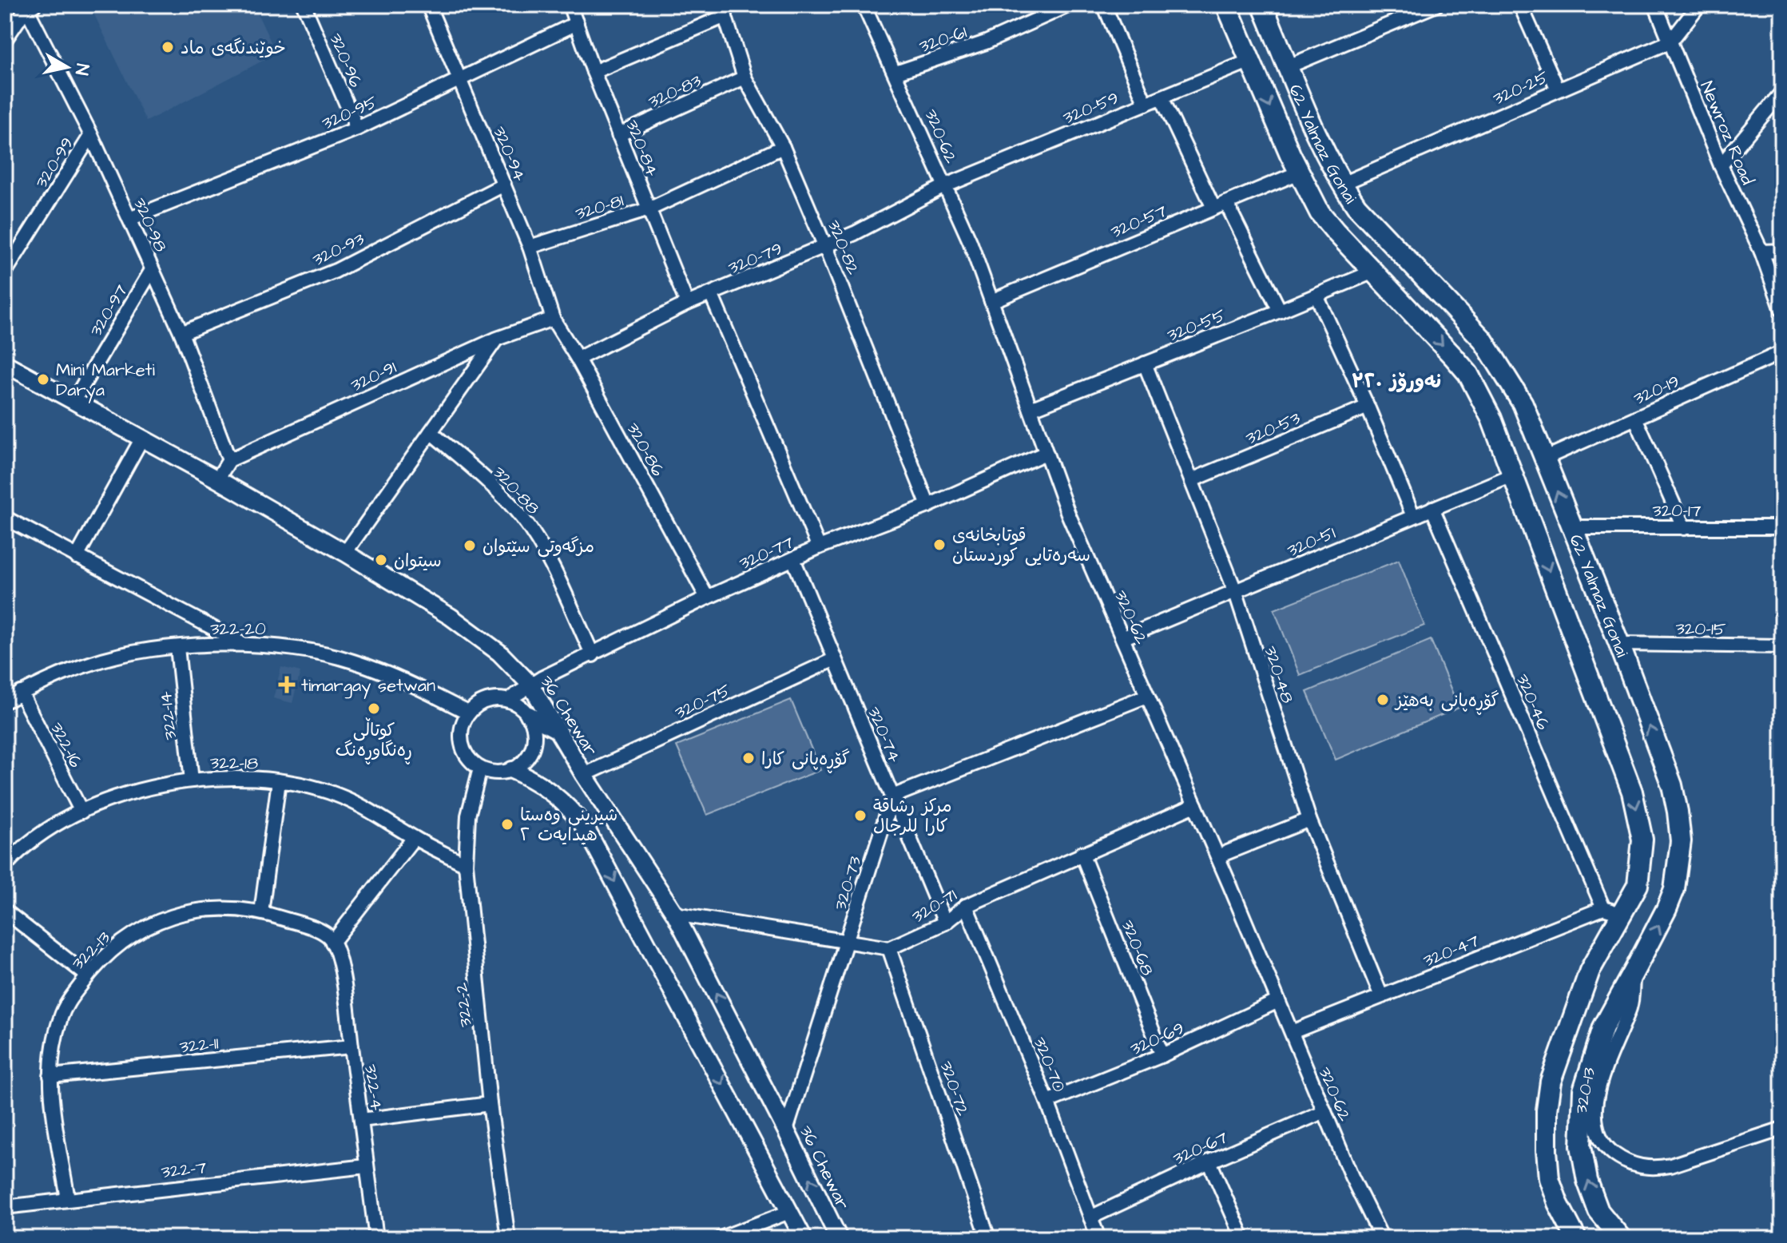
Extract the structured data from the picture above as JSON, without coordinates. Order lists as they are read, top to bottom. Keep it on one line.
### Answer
{"streets":{"main road":["62 Yalmaz Gonai"],"street":["320-61","320-96","320-25","320-83","320-59","320-95","Newroz Road","320-62","320-84","320-94","320-99","320-81","320-57","320-98","320-82","320-93","320-79","320-97","320-55","320-91","320-19","320-53","320-86","320-88","320-17","320-51","320-77","322-20","320-15","320-48","320-75","320-46","36 Chewar","322-14","320-74","322-16","322-18","320-73","320-71","320-68","322-13","320-47","322-2","320-69","322-11","320-70","322-4","320-72","320-13","320-67","322-7"]},"crossings":[["320-61","320-62"],["320-96","320-95"],["320-25","Newroz Road"],["320-25","62 Yalmaz Gonai"],["320-83","320-84"],["320-83","320-82"],["320-59","320-62"],["320-59","62 Yalmaz Gonai"],["320-59","320-79"],["320-95","320-84"],["320-95","320-94"],["320-95","320-98"],["320-62","320-57"],["320-62","320-79"],["320-62","320-55"],["320-62","320-51"],["320-62","320-77"],["320-62","320-71"],["320-62","320-47"],["320-62","320-69"],["320-62","320-67"],["62 Yalmaz Gonai","320-57"],["62 Yalmaz Gonai","320-55"],["62 Yalmaz Gonai","320-19"],["62 Yalmaz Gonai","320-17"],["62 Yalmaz Gonai","320-51"],["62 Yalmaz Gonai","320-15"],["62 Yalmaz Gonai","320-13"],["320-84","320-81"],["320-84","320-79"],["320-94","320-81"],["320-94","320-93"],["320-94","320-91"],["320-94","320-86"],["320-99","320-98"],["320-81","320-82"],["320-98","320-93"],["320-98","320-97"],["320-98","320-91"],["320-82","320-79"],["320-82","320-77"],["320-79","320-86"],["320-97","36 Chewar"],["320-55","320-48"],["320-91","320-86"],["320-53","320-48"],["320-86","320-77"],["320-88","320-77"],["320-51","320-48"],["320-51","320-46"],["320-77","322-20"],["320-77","36 Chewar"],["320-77","320-74"],["320-77","322-2"],["322-20","322-14"],["322-20","322-16"],["322-20","322-2"],["320-48","320-47"],["320-75","36 Chewar"],["320-75","320-74"],["320-46","320-47"],["36 Chewar","320-73"],["322-14","322-18"],["320-74","320-73"],["320-74","320-71"],["322-16","322-18"],["322-18","322-2"],["320-71","320-68"],["320-71","320-70"],["320-71","320-72"],["320-68","320-69"],["322-13","322-11"],["322-13","322-4"],["322-13","322-7"],["320-69","320-70"],["322-11","322-4"],["320-70","320-67"],["322-4","322-7"]],"districts":["نەورۆز ٣٢٠"],"places":{"other":["خوێندنگەی ماد","Mini Marketi Darya","قوتابخانەی سەرەتایی کوردستان","مزگەوتی سێتوان","سيتوان","گۆڕەپانی بەهێز","کوتاڵی ڕەنگاوڕەنگ","گۆڕەپانی کارا","مركز رشاقة كارا للرجال","شیرینی وەستا هیدایەت ٢"],"health":["timargay setwan"]},"north":"right"}
